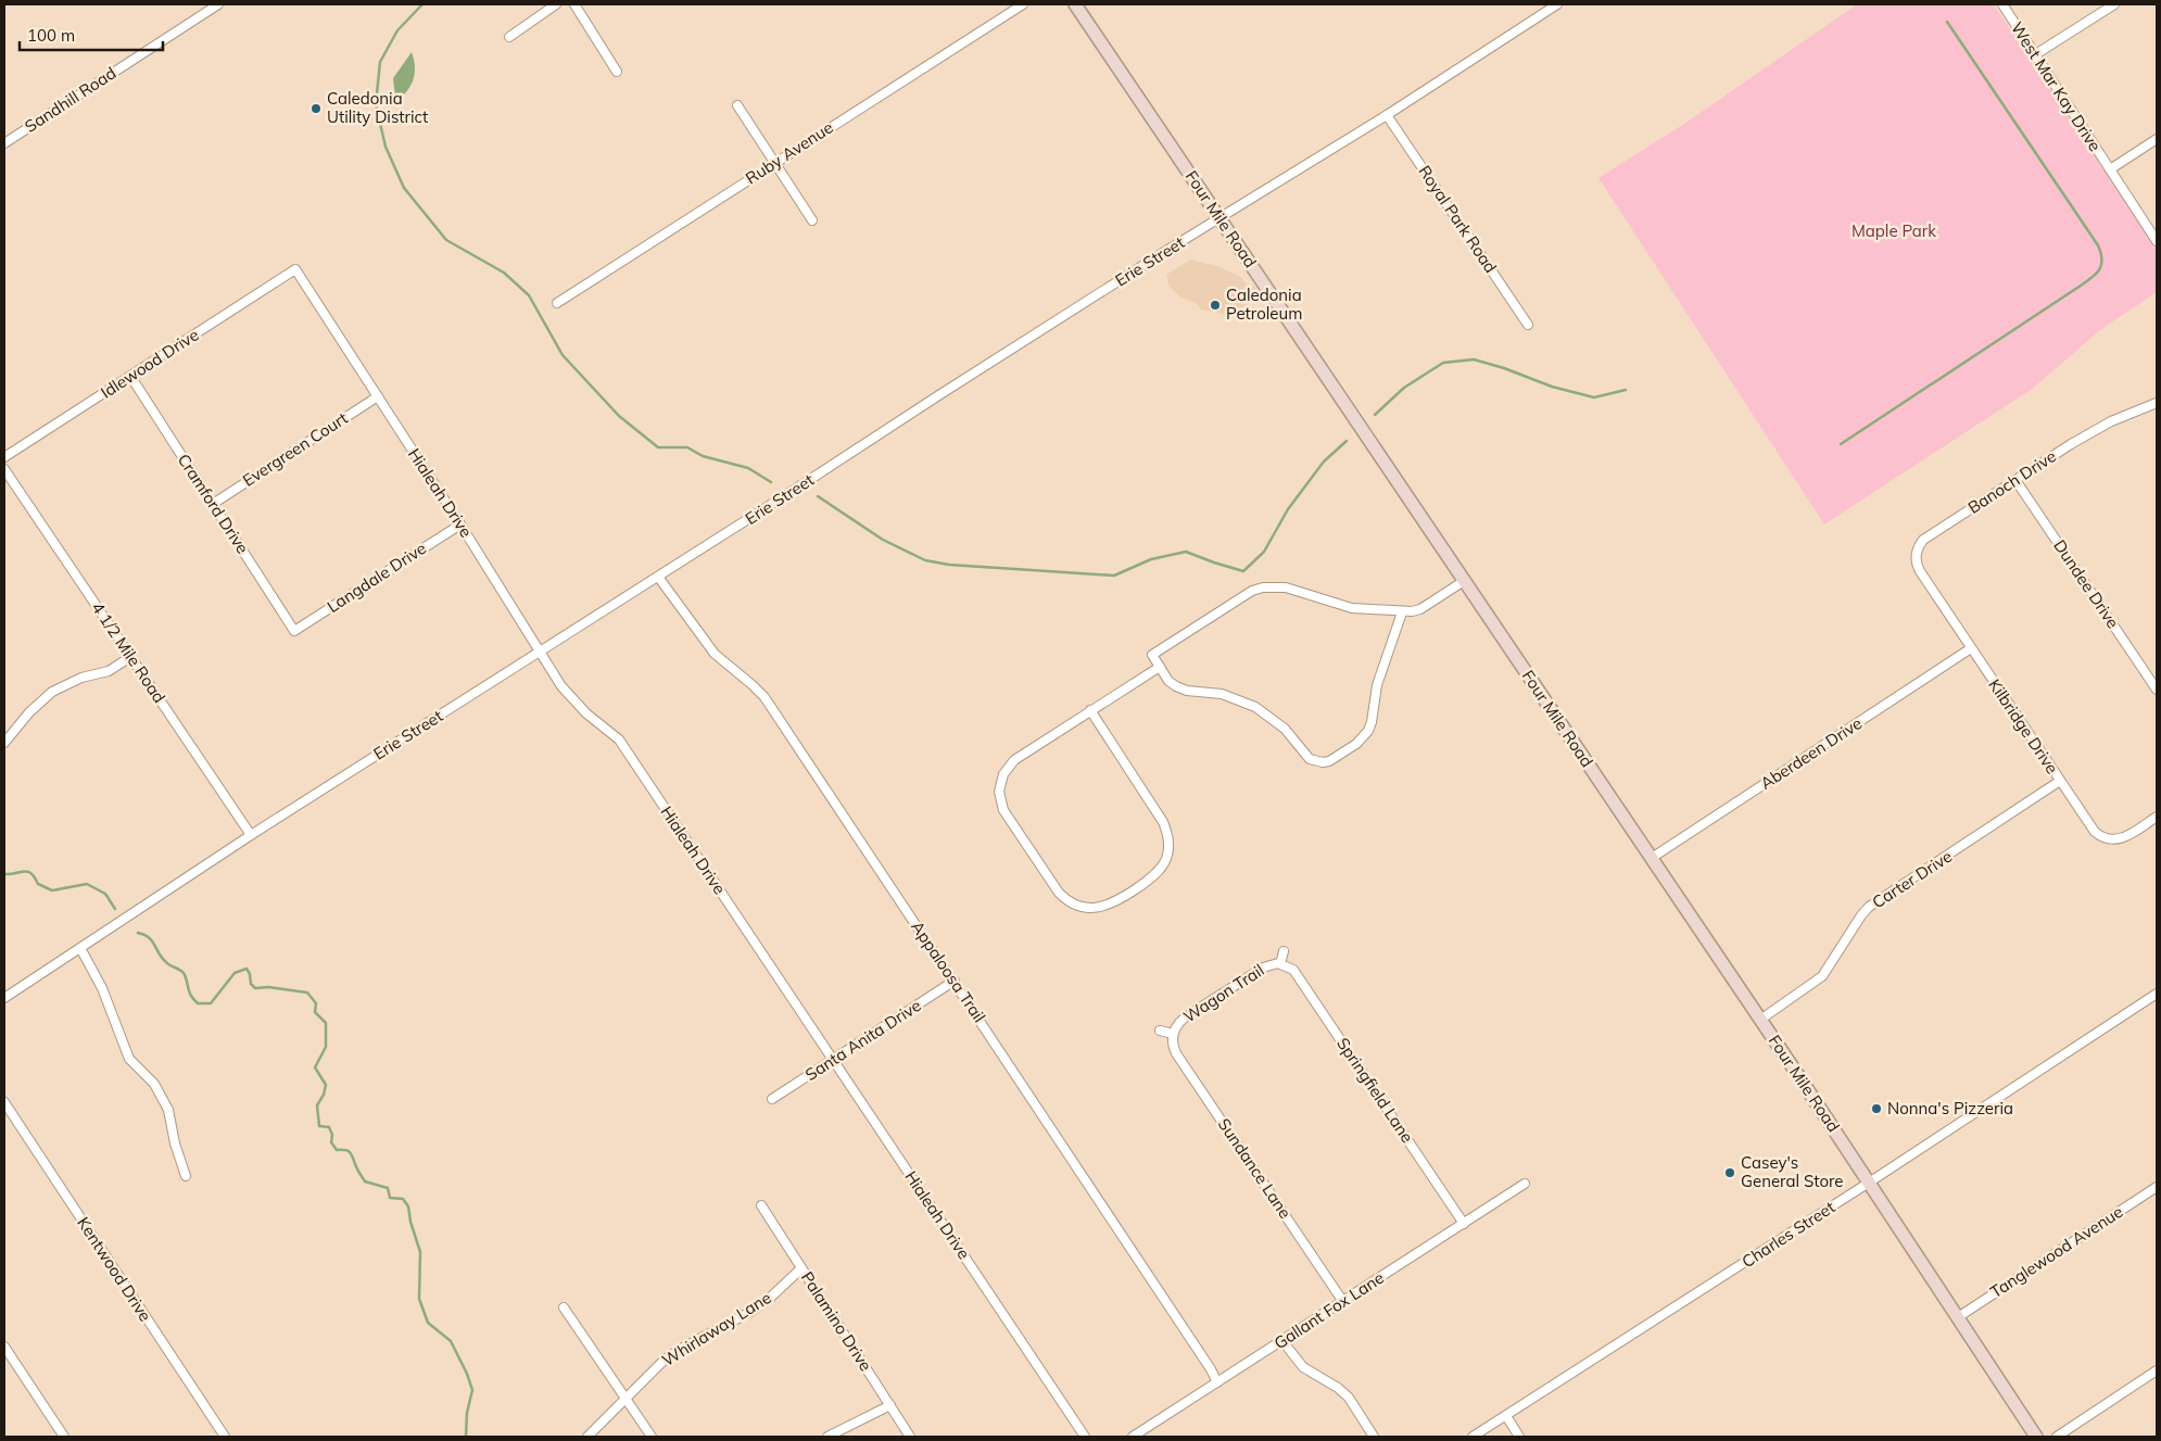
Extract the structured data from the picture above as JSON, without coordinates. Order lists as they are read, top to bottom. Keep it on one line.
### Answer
{"streets":{"main road":["Four Mile Road"],"street":["West Mar Kay Drive","Sandhill Road","Ruby Avenue","Royal Park Road","Erie Street","Idlewood Drive","Evergreen Court","Banoch Drive","Hialeah Drive","Cramford Drive","Langdale Drive","Dundee Drive","4 1/2 Mile Road","Kilbridge Drive","Aberdeen Drive","Carter Drive","Appaloosa Trail","Wagon Trail","Santa Anita Drive","Springfield Lane","Sundance Lane","Charles Street","Tanglewood Avenue","Kentwood Drive","Gallant Fox Lane","Palamino Drive","Whirlaway Lane"]},"crossings":[["Four Mile Road","Erie Street"],["Four Mile Road","Aberdeen Drive"],["Four Mile Road","Carter Drive"],["Four Mile Road","Charles Street"],["Four Mile Road","Tanglewood Avenue"],["Royal Park Road","Erie Street"],["Erie Street","Hialeah Drive"],["Erie Street","4 1/2 Mile Road"],["Erie Street","Appaloosa Trail"],["Idlewood Drive","Hialeah Drive"],["Idlewood Drive","Cramford Drive"],["Evergreen Court","Hialeah Drive"],["Evergreen Court","Cramford Drive"],["Banoch Drive","Dundee Drive"],["Banoch Drive","Kilbridge Drive"],["Hialeah Drive","Langdale Drive"],["Hialeah Drive","Santa Anita Drive"],["Cramford Drive","Langdale Drive"],["Kilbridge Drive","Aberdeen Drive"],["Kilbridge Drive","Carter Drive"],["Appaloosa Trail","Santa Anita Drive"],["Appaloosa Trail","Gallant Fox Lane"],["Wagon Trail","Springfield Lane"],["Wagon Trail","Sundance Lane"],["Springfield Lane","Gallant Fox Lane"],["Sundance Lane","Gallant Fox Lane"],["Palamino Drive","Whirlaway Lane"]],"parks":["Maple Park"],"places":["Caledonia Utility District","Caledonia Petroleum","Nonna's Pizzeria","Casey's General Store"],"scale_bar":"100 m"}
